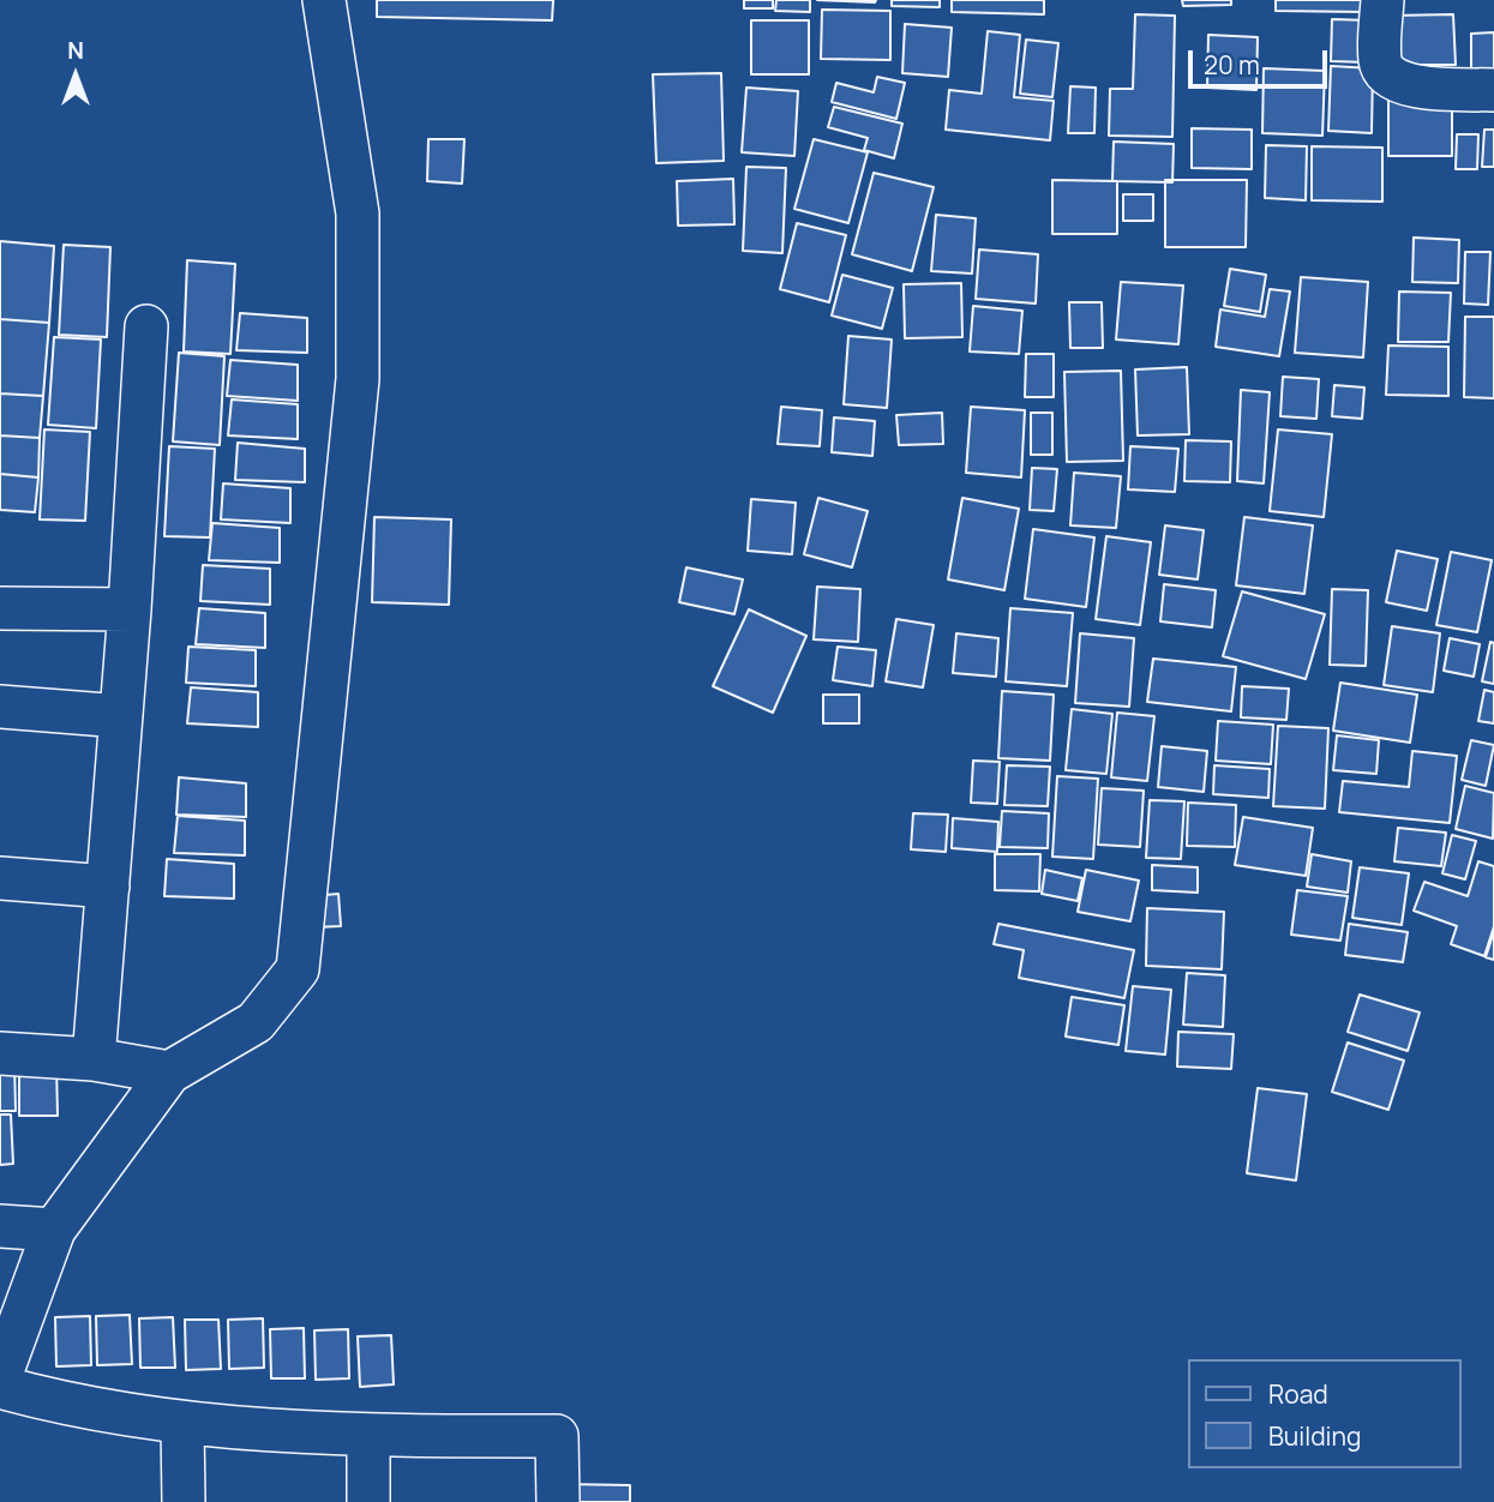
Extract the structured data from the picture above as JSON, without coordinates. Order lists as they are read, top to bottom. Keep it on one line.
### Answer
{"legend":["Road","Building"],"scale_bar":"20 m","north":"top"}
